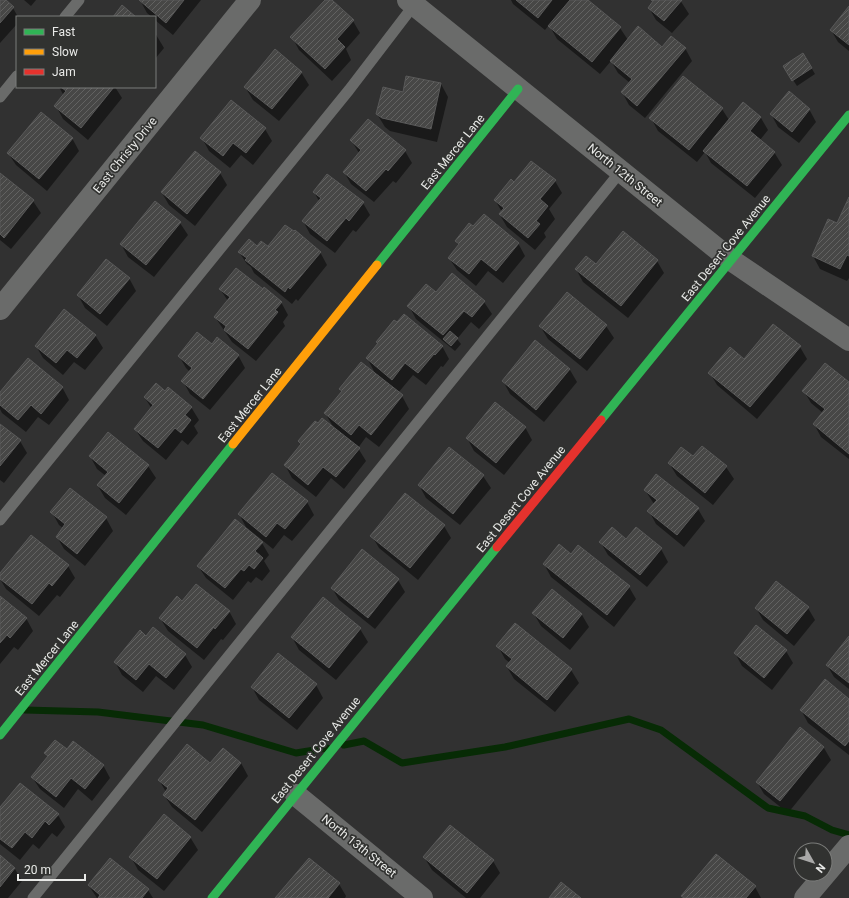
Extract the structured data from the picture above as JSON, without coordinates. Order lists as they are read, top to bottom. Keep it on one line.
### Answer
{"streets":{"street":["East Mercer Lane","East Christy Drive","North 12th Street","East Desert Cove Avenue","North 13th Street"]},"crossings":[["East Mercer Lane","North 12th Street"],["North 12th Street","East Desert Cove Avenue"],["East Desert Cove Avenue","North 13th Street"]],"legend":["Fast","Slow","Jam"],"scale_bar":"20 m","north":"bottom right"}
